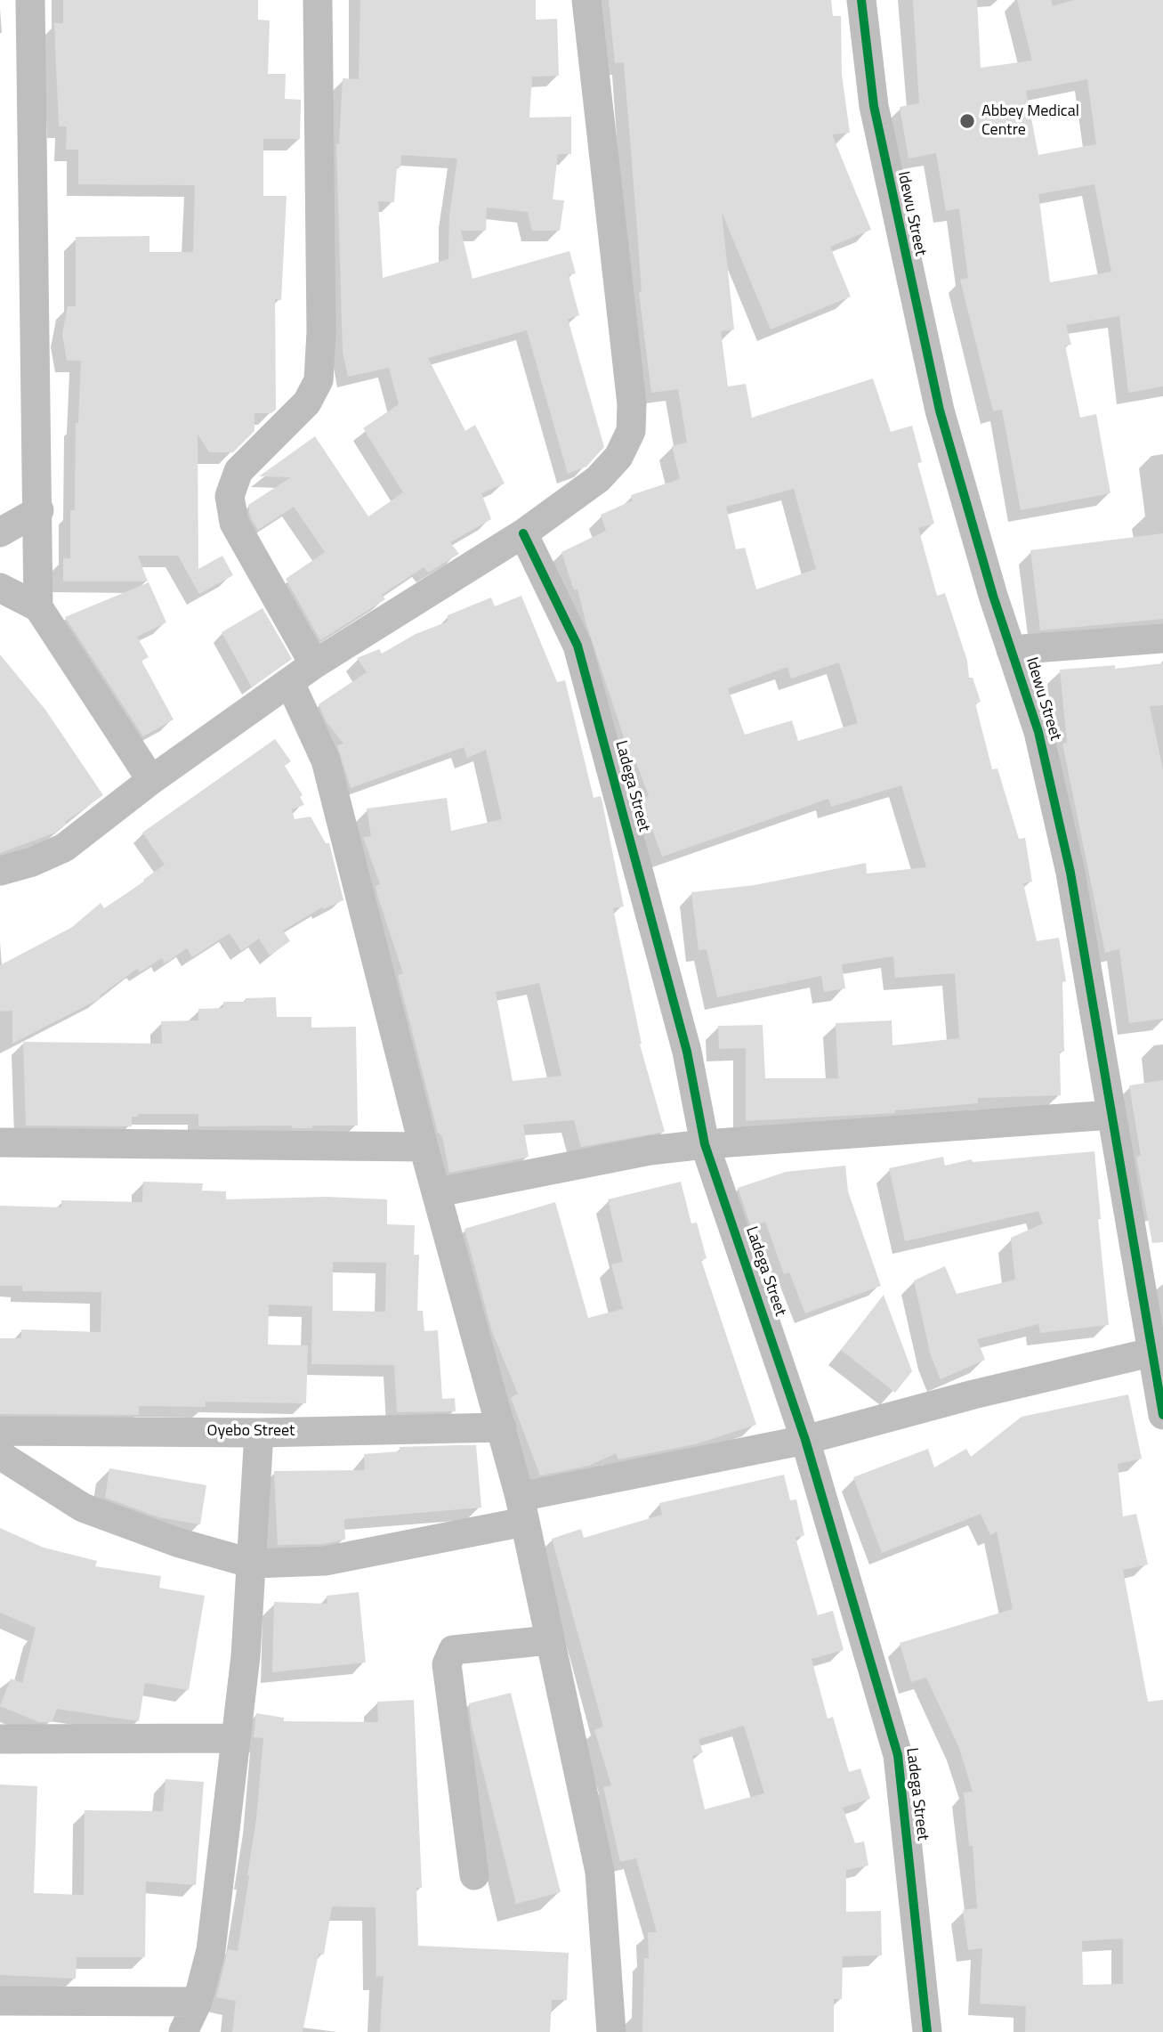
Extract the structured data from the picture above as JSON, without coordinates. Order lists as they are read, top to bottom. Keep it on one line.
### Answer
{"streets":{"street":["Idewu Street","Ladega Street","Oyebo Street"]},"places":["Abbey Medical Centre"]}
